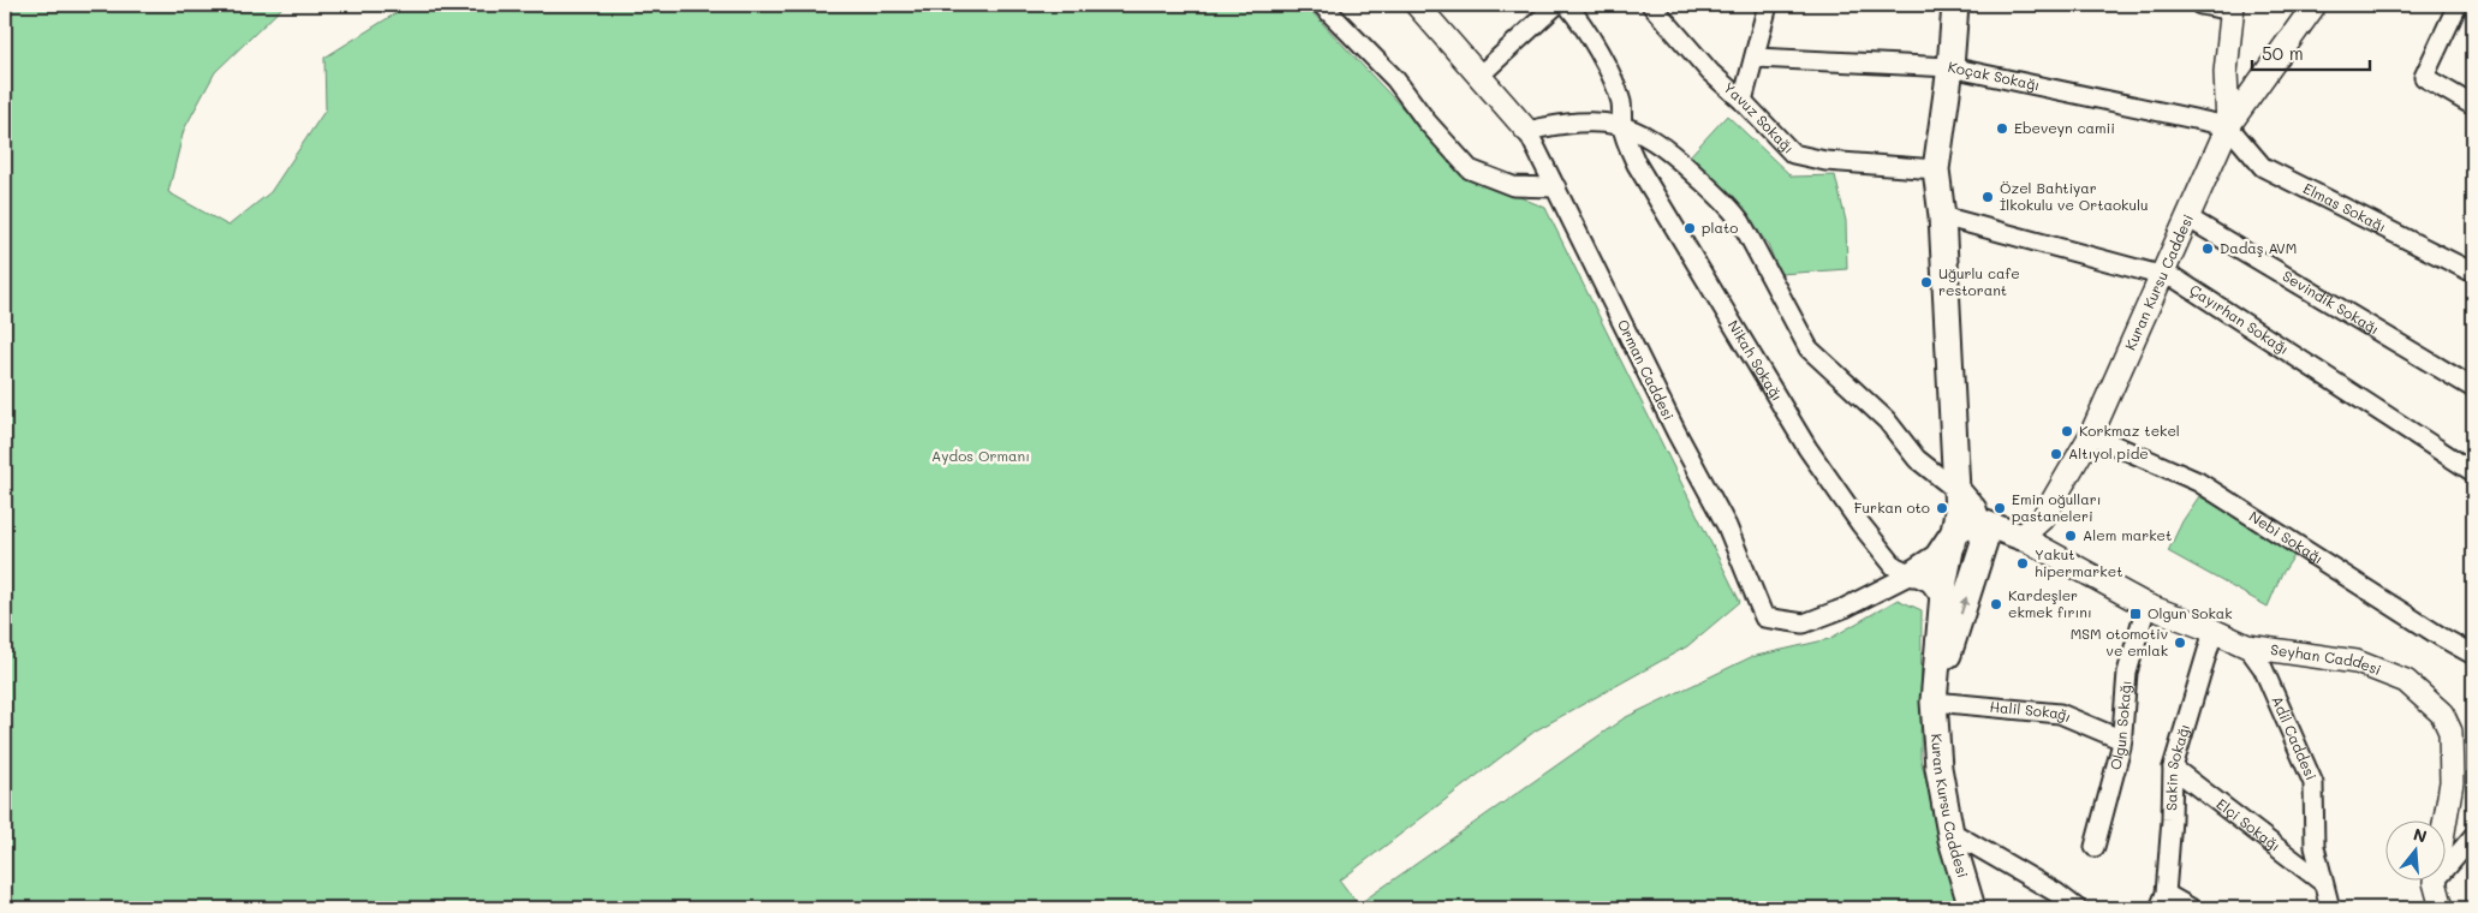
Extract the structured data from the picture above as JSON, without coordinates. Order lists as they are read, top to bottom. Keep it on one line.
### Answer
{"streets":{"main road":["Kuran Kursu Caddesi"],"street":["Koçak Sokağı","Yavuz Sokağı","Elmas Sokağı","Sevindik Sokağı","Çayırhan Sokağı","Nikah Sokağı","Orman Caddesi","Nebi Sokağı","Seyhan Caddesi","Halil Sokağı","Olgun Sokağı","Adil Caddesi","Sakin Sokağı","Elçi Sokağı"]},"crossings":[["Koçak Sokağı","Elmas Sokağı"],["Koçak Sokağı","Kuran Kursu Caddesi"],["Yavuz Sokağı","Kuran Kursu Caddesi"],["Elmas Sokağı","Kuran Kursu Caddesi"],["Kuran Kursu Caddesi","Sevindik Sokağı"],["Kuran Kursu Caddesi","Çayırhan Sokağı"],["Kuran Kursu Caddesi","Nikah Sokağı"],["Kuran Kursu Caddesi","Nebi Sokağı"],["Kuran Kursu Caddesi","Seyhan Caddesi"],["Kuran Kursu Caddesi","Halil Sokağı"],["Nikah Sokağı","Orman Caddesi"],["Seyhan Caddesi","Olgun Sokağı"],["Seyhan Caddesi","Adil Caddesi"],["Seyhan Caddesi","Sakin Sokağı"],["Halil Sokağı","Olgun Sokağı"],["Adil Caddesi","Elçi Sokağı"],["Sakin Sokağı","Elçi Sokağı"]],"parks":["Aydos Ormanı"],"places":{"other":["Ebeveyn camii","Özel Bahtiyar İlkokulu ve Ortaokulu","plato","Dadaş AVM","Uğurlu cafe restorant","Korkmaz tekel","Altıyol pide","Furkan oto","Emin oğulları pastaneleri","Alem market","Yakut hipermarket","Kardeşler ekmek fırını","MSM otomotiv ve emlak"],"transit":["Olgun Sokak"]},"scale_bar":"50 m","north":"top"}
